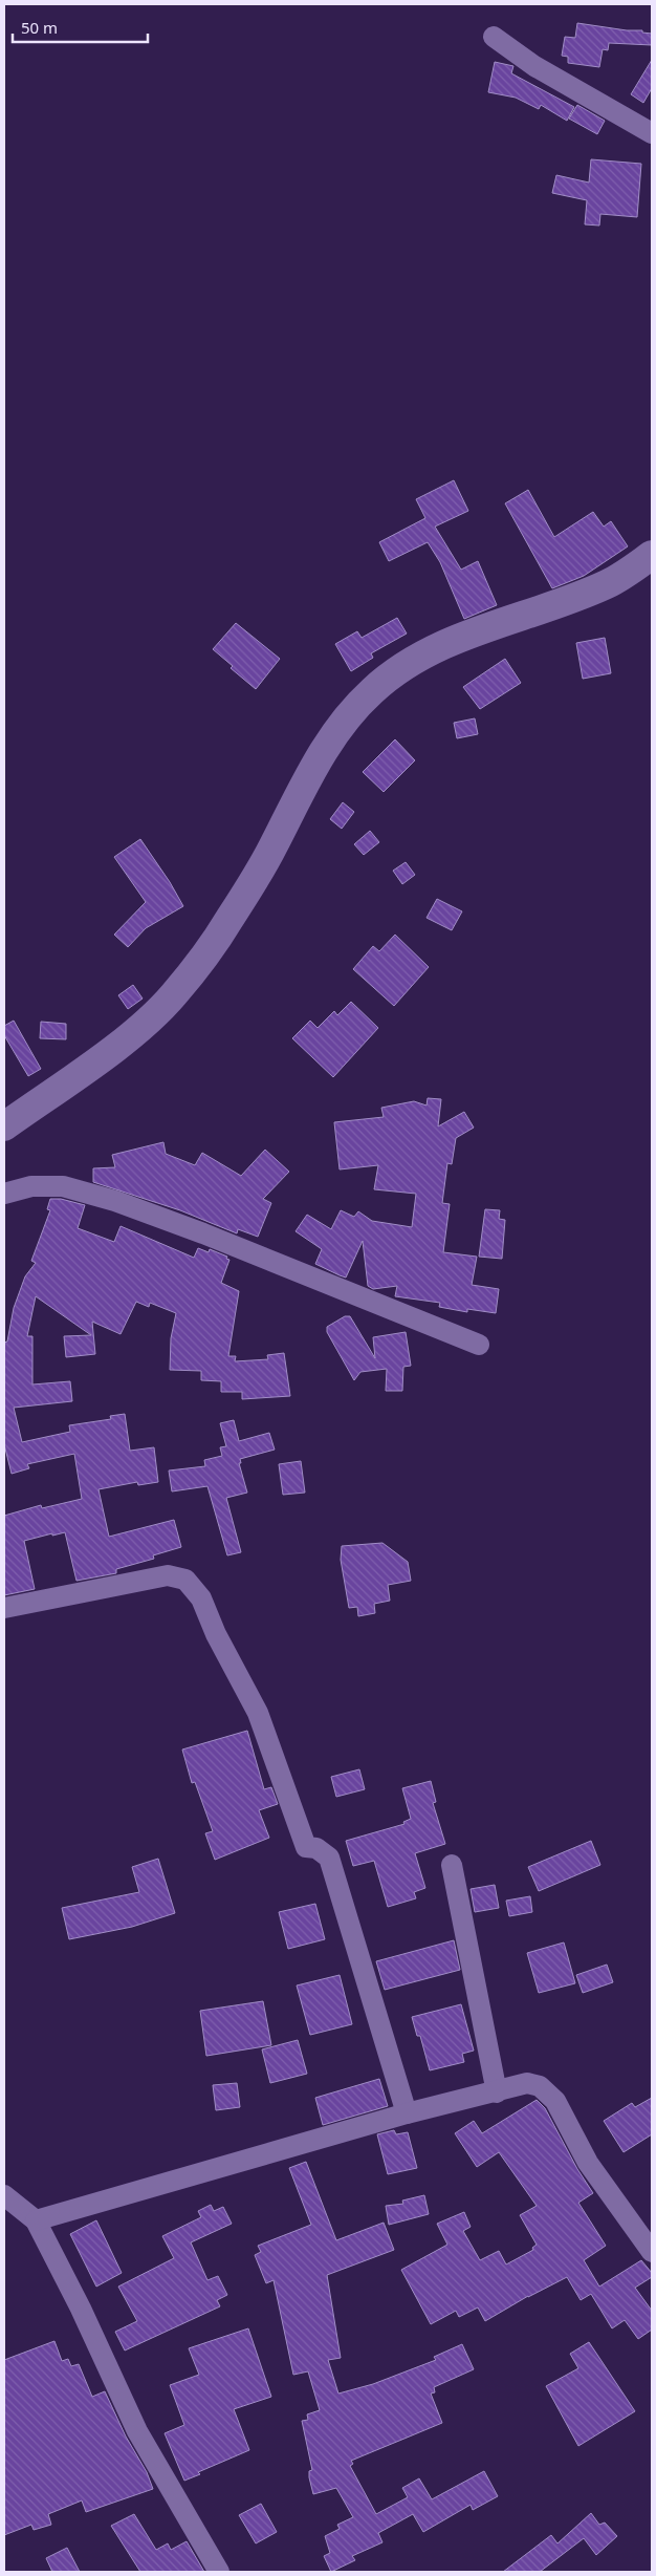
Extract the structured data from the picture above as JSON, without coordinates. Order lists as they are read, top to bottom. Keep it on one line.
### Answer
{"scale_bar":"50 m"}
